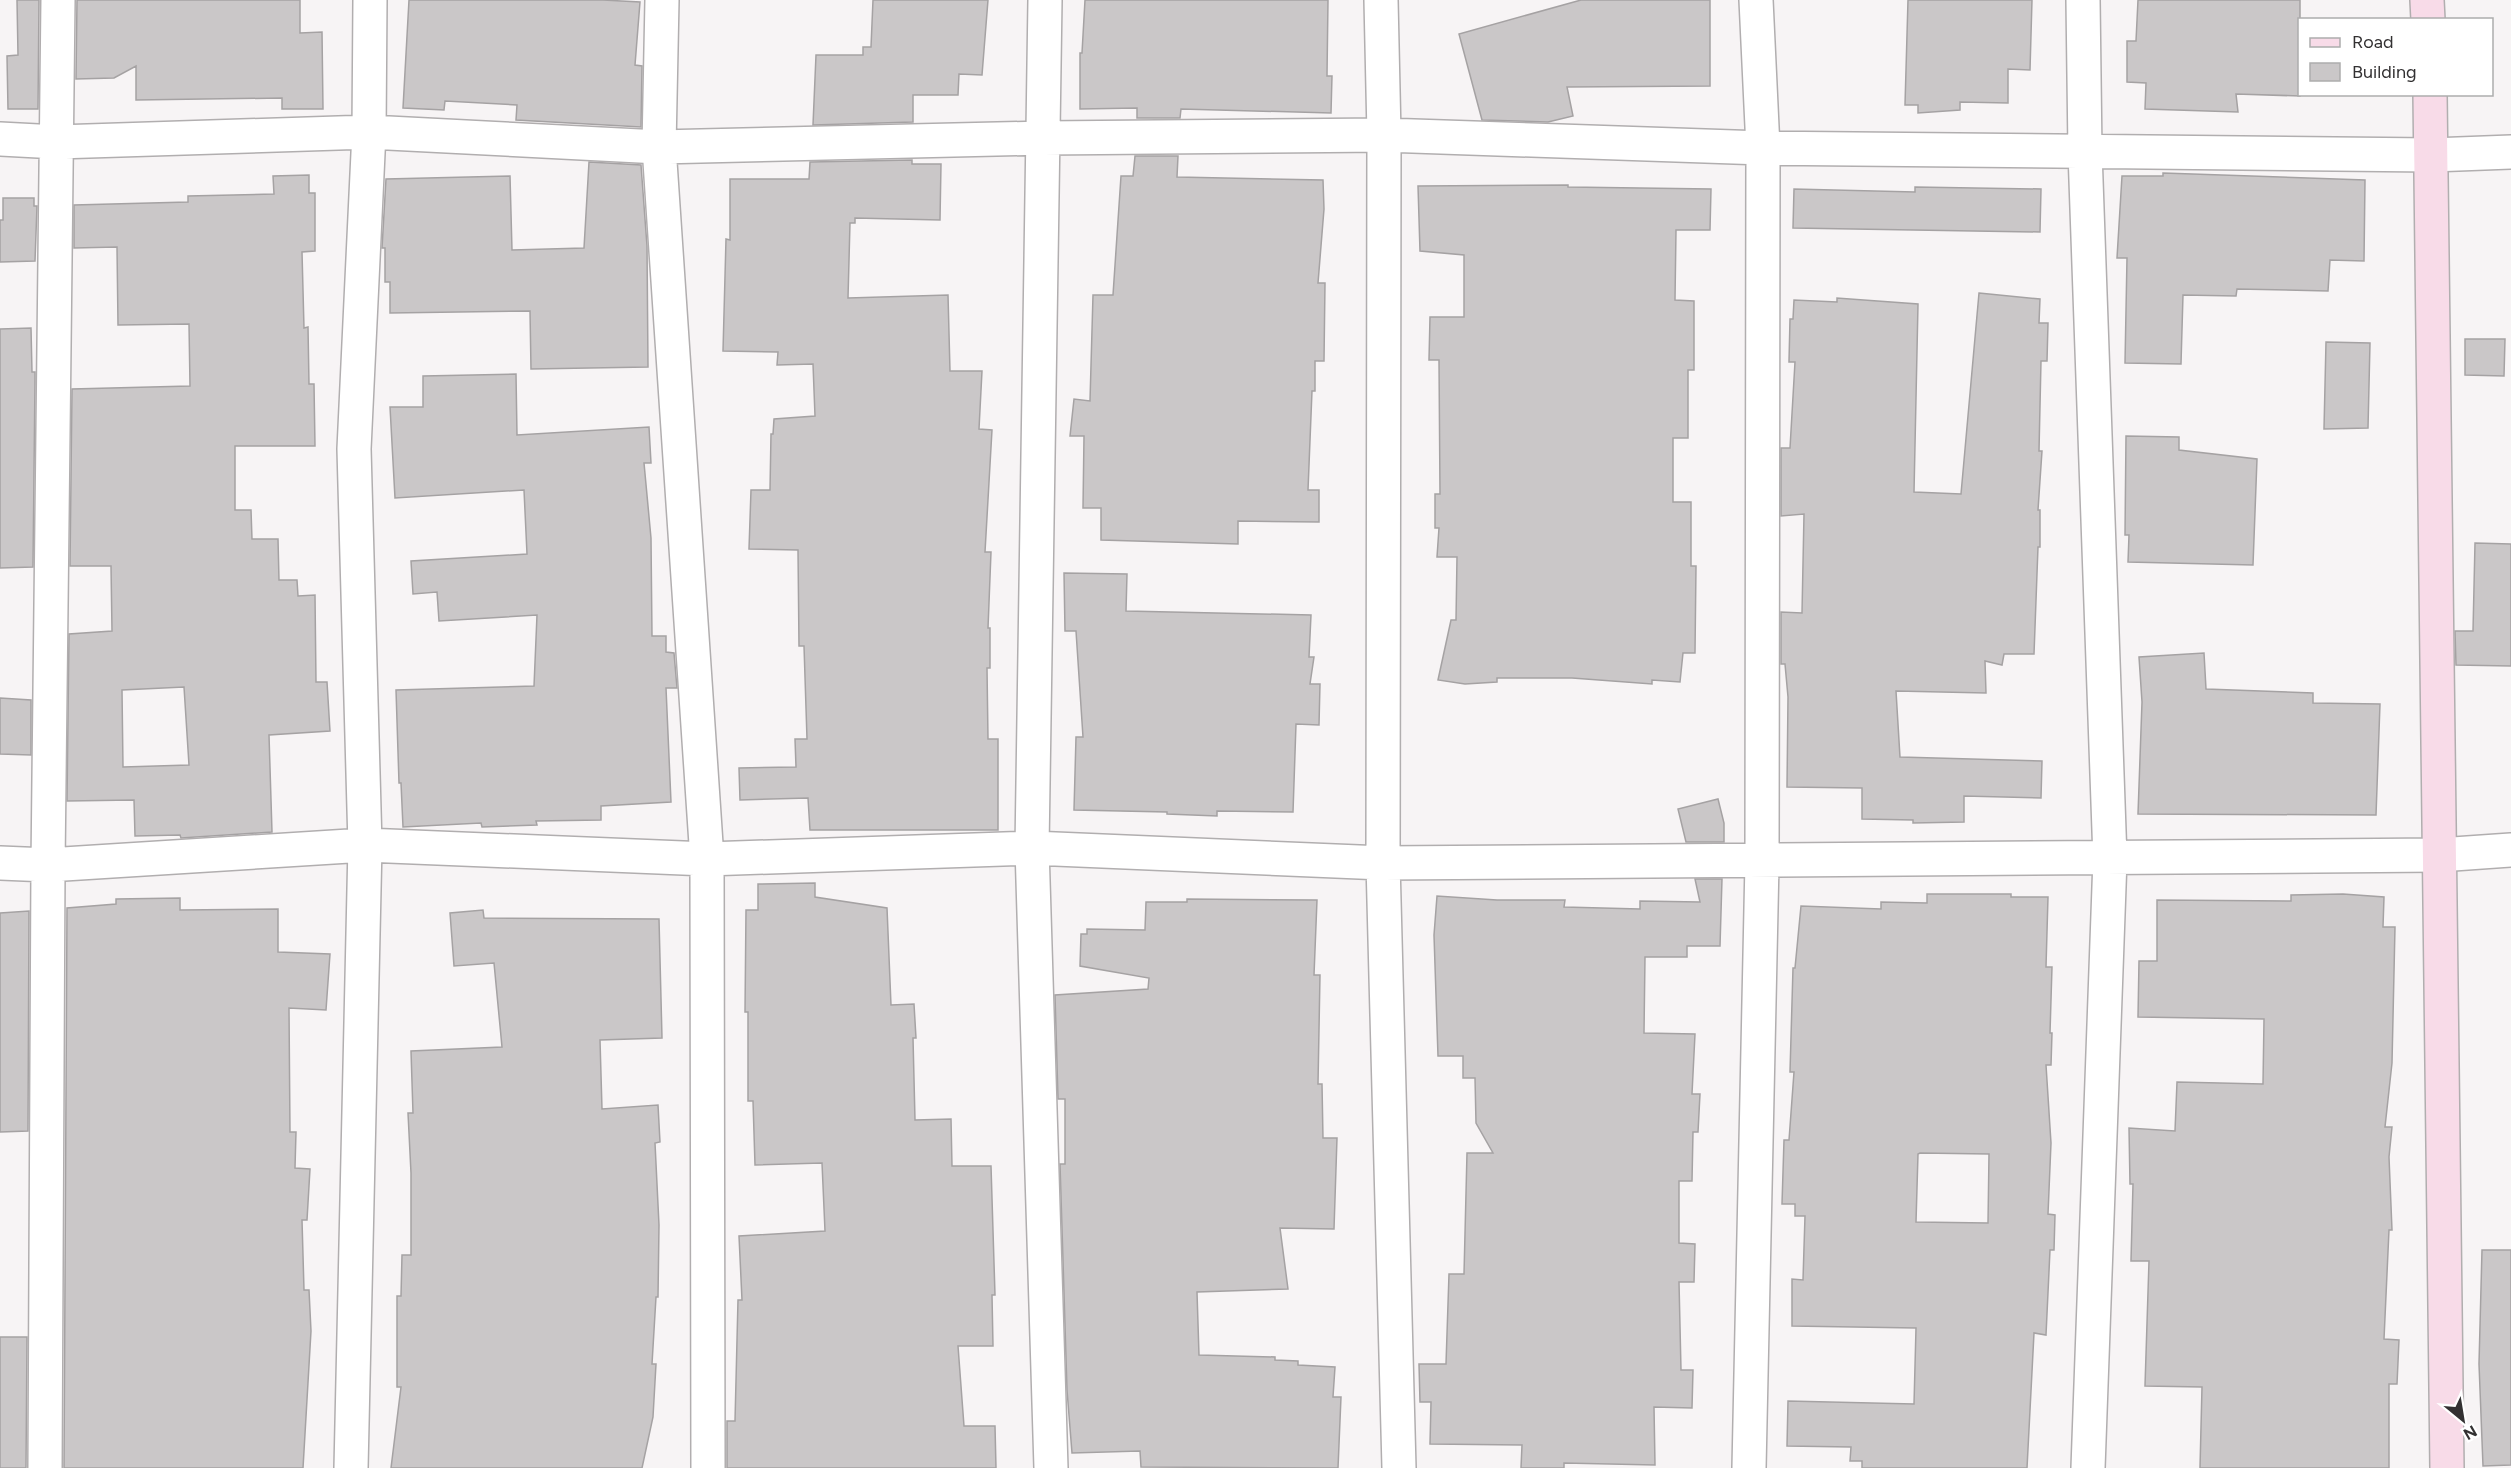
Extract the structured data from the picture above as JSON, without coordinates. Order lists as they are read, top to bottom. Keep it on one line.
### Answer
{"legend":["Road","Building"],"north":"bottom right"}
